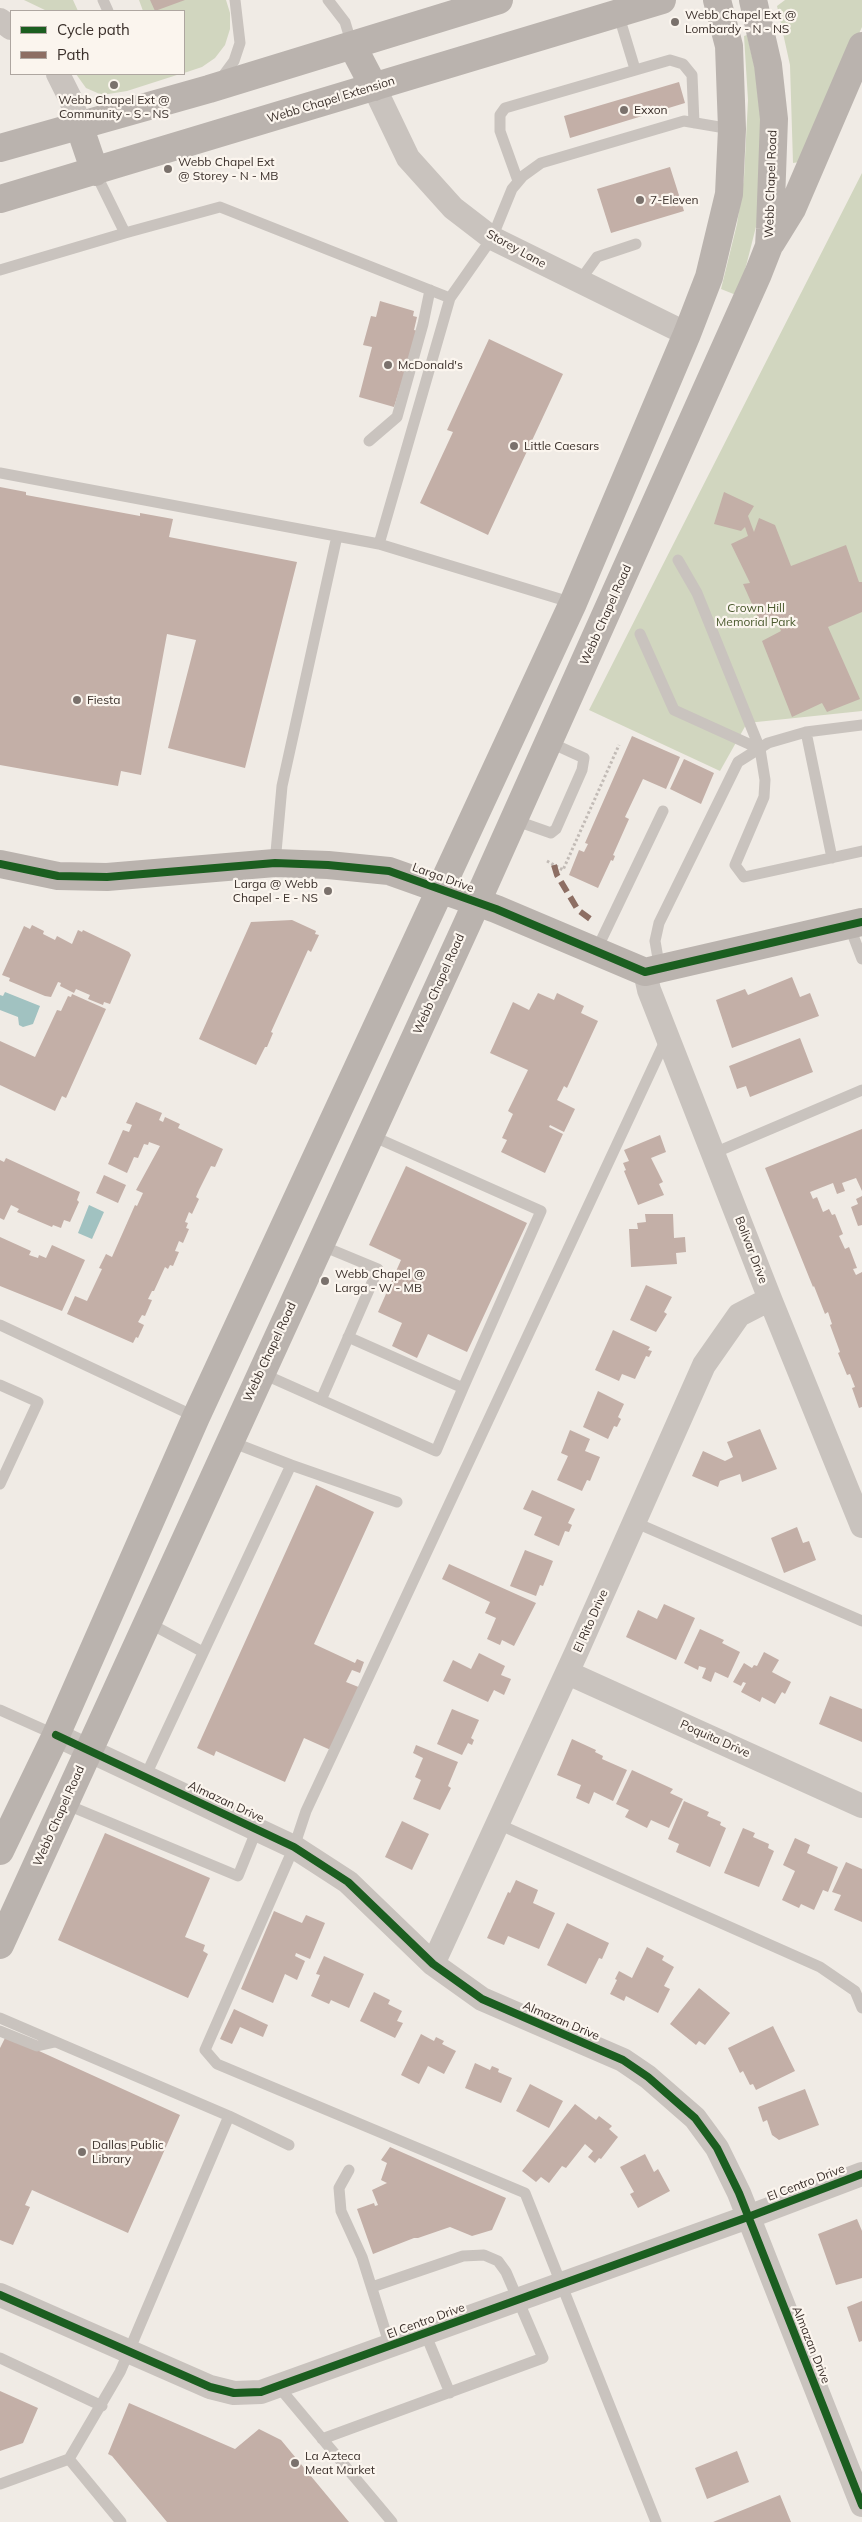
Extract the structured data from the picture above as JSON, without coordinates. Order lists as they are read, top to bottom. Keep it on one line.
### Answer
{"streets":{"main road":["Webb Chapel Extension","Webb Chapel Road","Larga Drive"],"street":["Storey Lane","Bolivar Drive","El Rito Drive","Poquita Drive","Almazan Drive","El Centro Drive"]},"crossings":[["Webb Chapel Extension","Storey Lane"],["Webb Chapel Road","Larga Drive"],["Webb Chapel Road","Almazan Drive"],["Larga Drive","Bolivar Drive"],["Bolivar Drive","El Rito Drive"],["El Rito Drive","Poquita Drive"],["El Rito Drive","Almazan Drive"],["Almazan Drive","El Centro Drive"]],"parks":["Crown Hill Memorial Park"],"places":["Webb Chapel Ext @ Lombardy - N - NS","Webb Chapel Ext @ Community - S - NS","Exxon","Webb Chapel Ext @ Storey - N - MB","7-Eleven","McDonald's","Little Caesars","Fiesta","Larga @ Webb Chapel - E - NS","Webb Chapel @ Larga - W - MB","Dallas Public Library","La Azteca Meat Market"],"legend":["Cycle path","Path"]}
